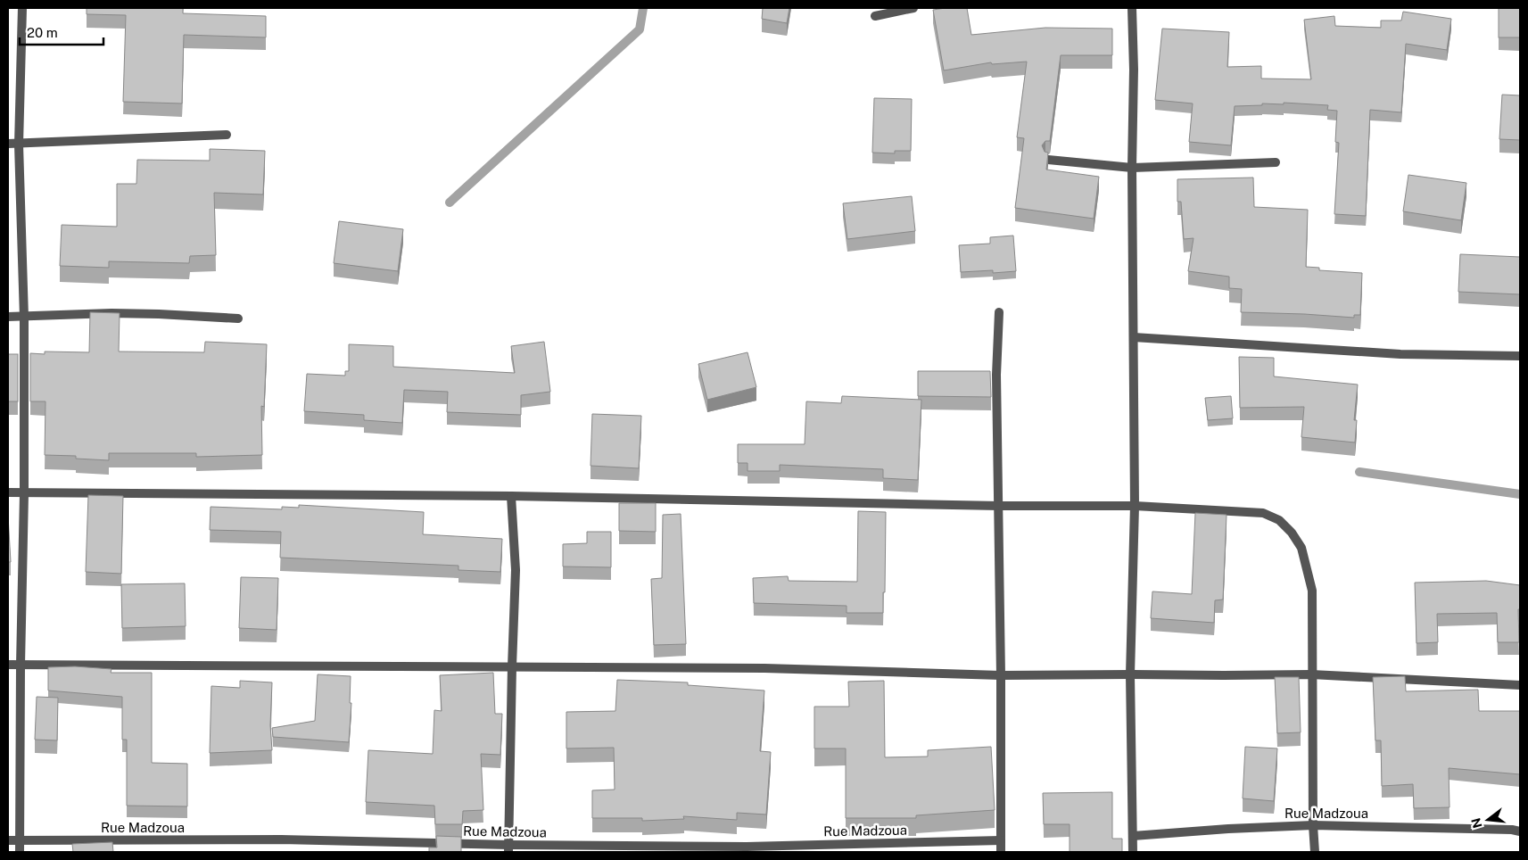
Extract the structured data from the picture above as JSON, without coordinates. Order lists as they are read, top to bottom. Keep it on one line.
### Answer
{"streets":{"street":["Rue Madzoua"]},"scale_bar":"20 m","north":"left"}
